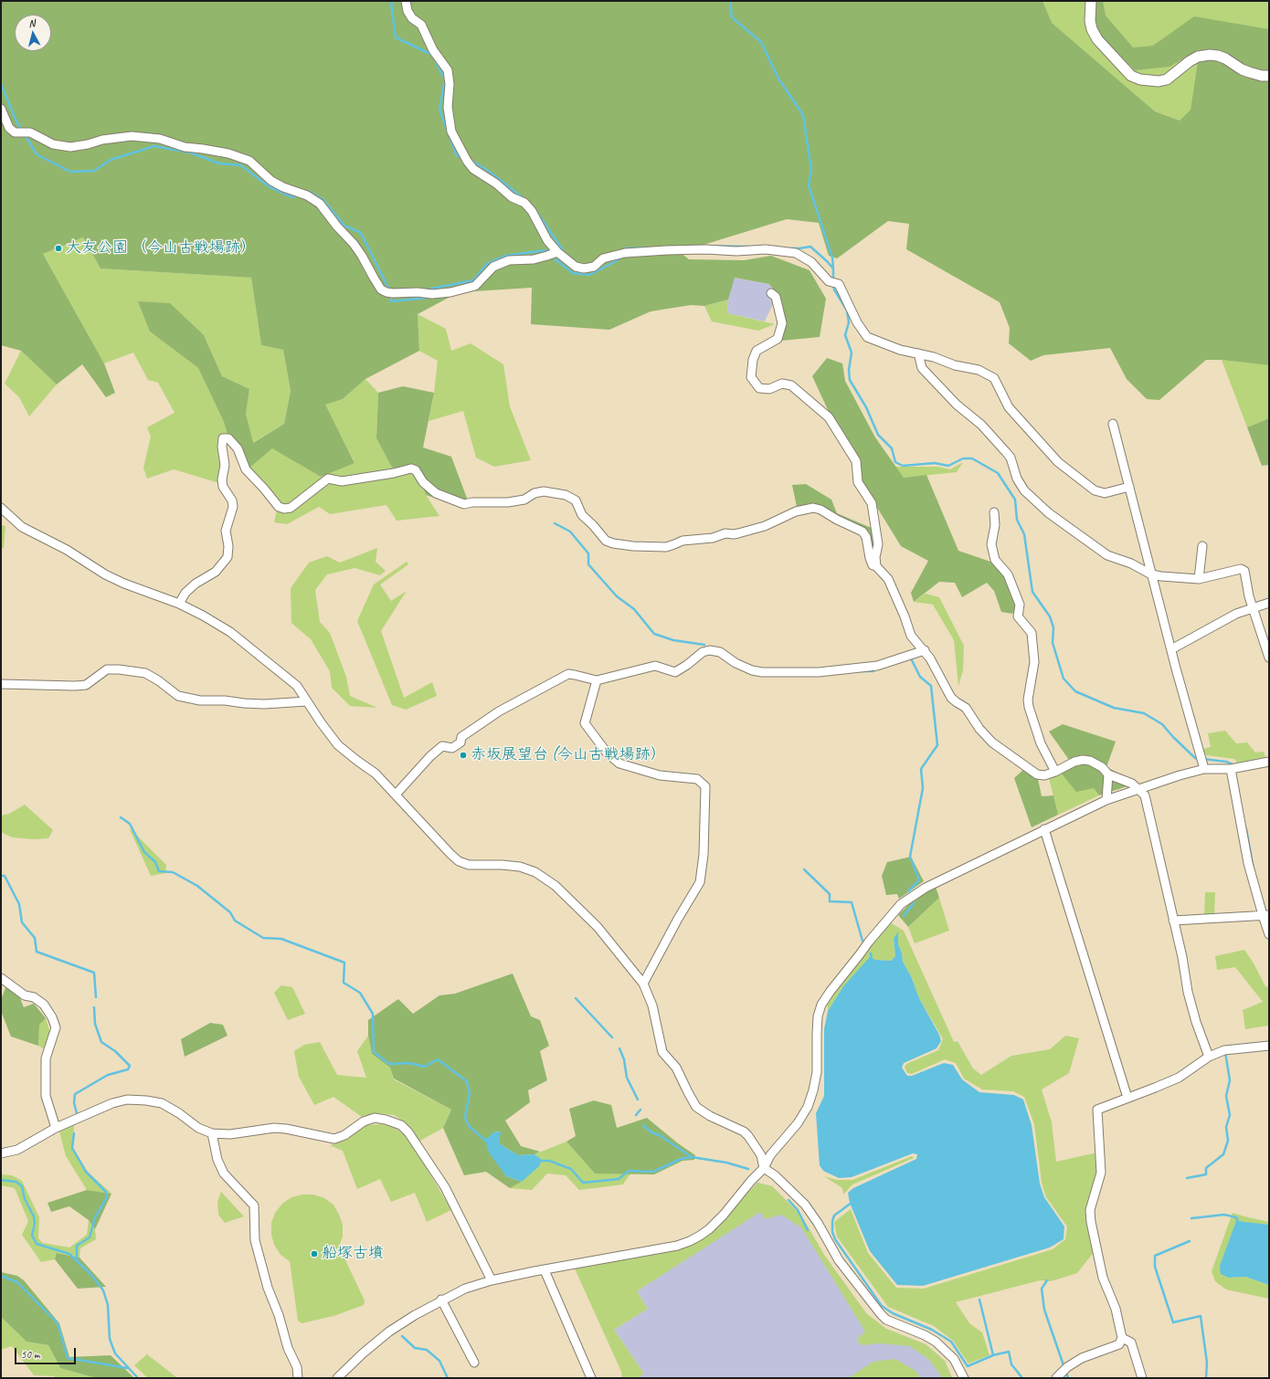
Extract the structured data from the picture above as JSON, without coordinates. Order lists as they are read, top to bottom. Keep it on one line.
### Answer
{"places":["大友公園 （今山古戦場跡）","赤坂展望台 (今山古戦場跡）","船塚古墳"],"scale_bar":"50 m","north":"top"}
